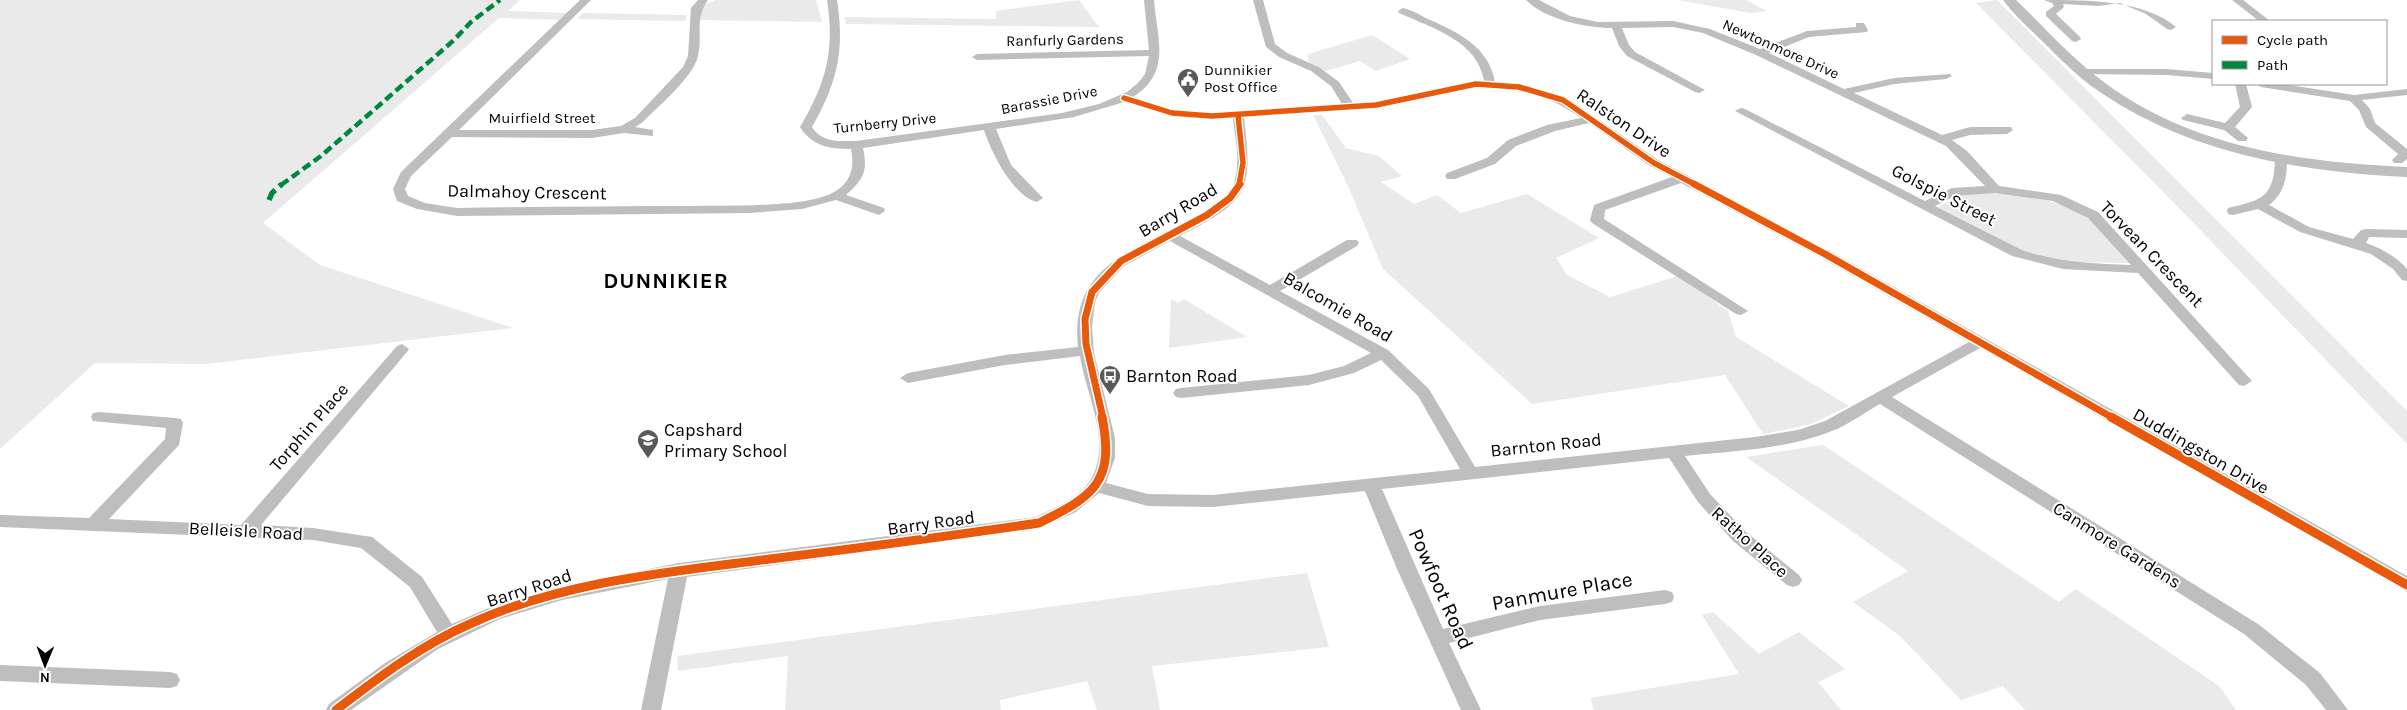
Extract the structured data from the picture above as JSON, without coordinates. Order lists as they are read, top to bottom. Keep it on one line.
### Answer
{"streets":{"street":["Ranfurly Gardens","Newtonmore Drive","Barassie Drive","Muirfield Street","Turnberry Drive","Ralston Drive","Dalmahoy Crescent","Golspie Street","Barry Road","Torvean Crescent","Balcomie Road","Torphin Place","Barnton Road","Duddingston Drive","Belleisle Road","Ratho Place","Canmore Gardens","Powfoot Road","Panmure Place"]},"crossings":[["Ranfurly Gardens","Barassie Drive"],["Newtonmore Drive","Torvean Crescent"],["Barassie Drive","Turnberry Drive"],["Barassie Drive","Ralston Drive"],["Muirfield Street","Dalmahoy Crescent"],["Turnberry Drive","Dalmahoy Crescent"],["Ralston Drive","Barry Road"],["Ralston Drive","Barnton Road"],["Ralston Drive","Duddingston Drive"],["Golspie Street","Torvean Crescent"],["Barry Road","Balcomie Road"],["Barry Road","Barnton Road"],["Barry Road","Belleisle Road"],["Balcomie Road","Barnton Road"],["Torphin Place","Belleisle Road"],["Barnton Road","Duddingston Drive"],["Barnton Road","Ratho Place"],["Barnton Road","Canmore Gardens"],["Barnton Road","Powfoot Road"],["Powfoot Road","Panmure Place"]],"districts":["DUNNIKIER"],"places":{"public building":["Dunnikier Post Office"],"bus stop":["Barnton Road"],"school or university":["Capshard Primary School"]},"legend":["Cycle path","Path"],"north":"bottom"}
